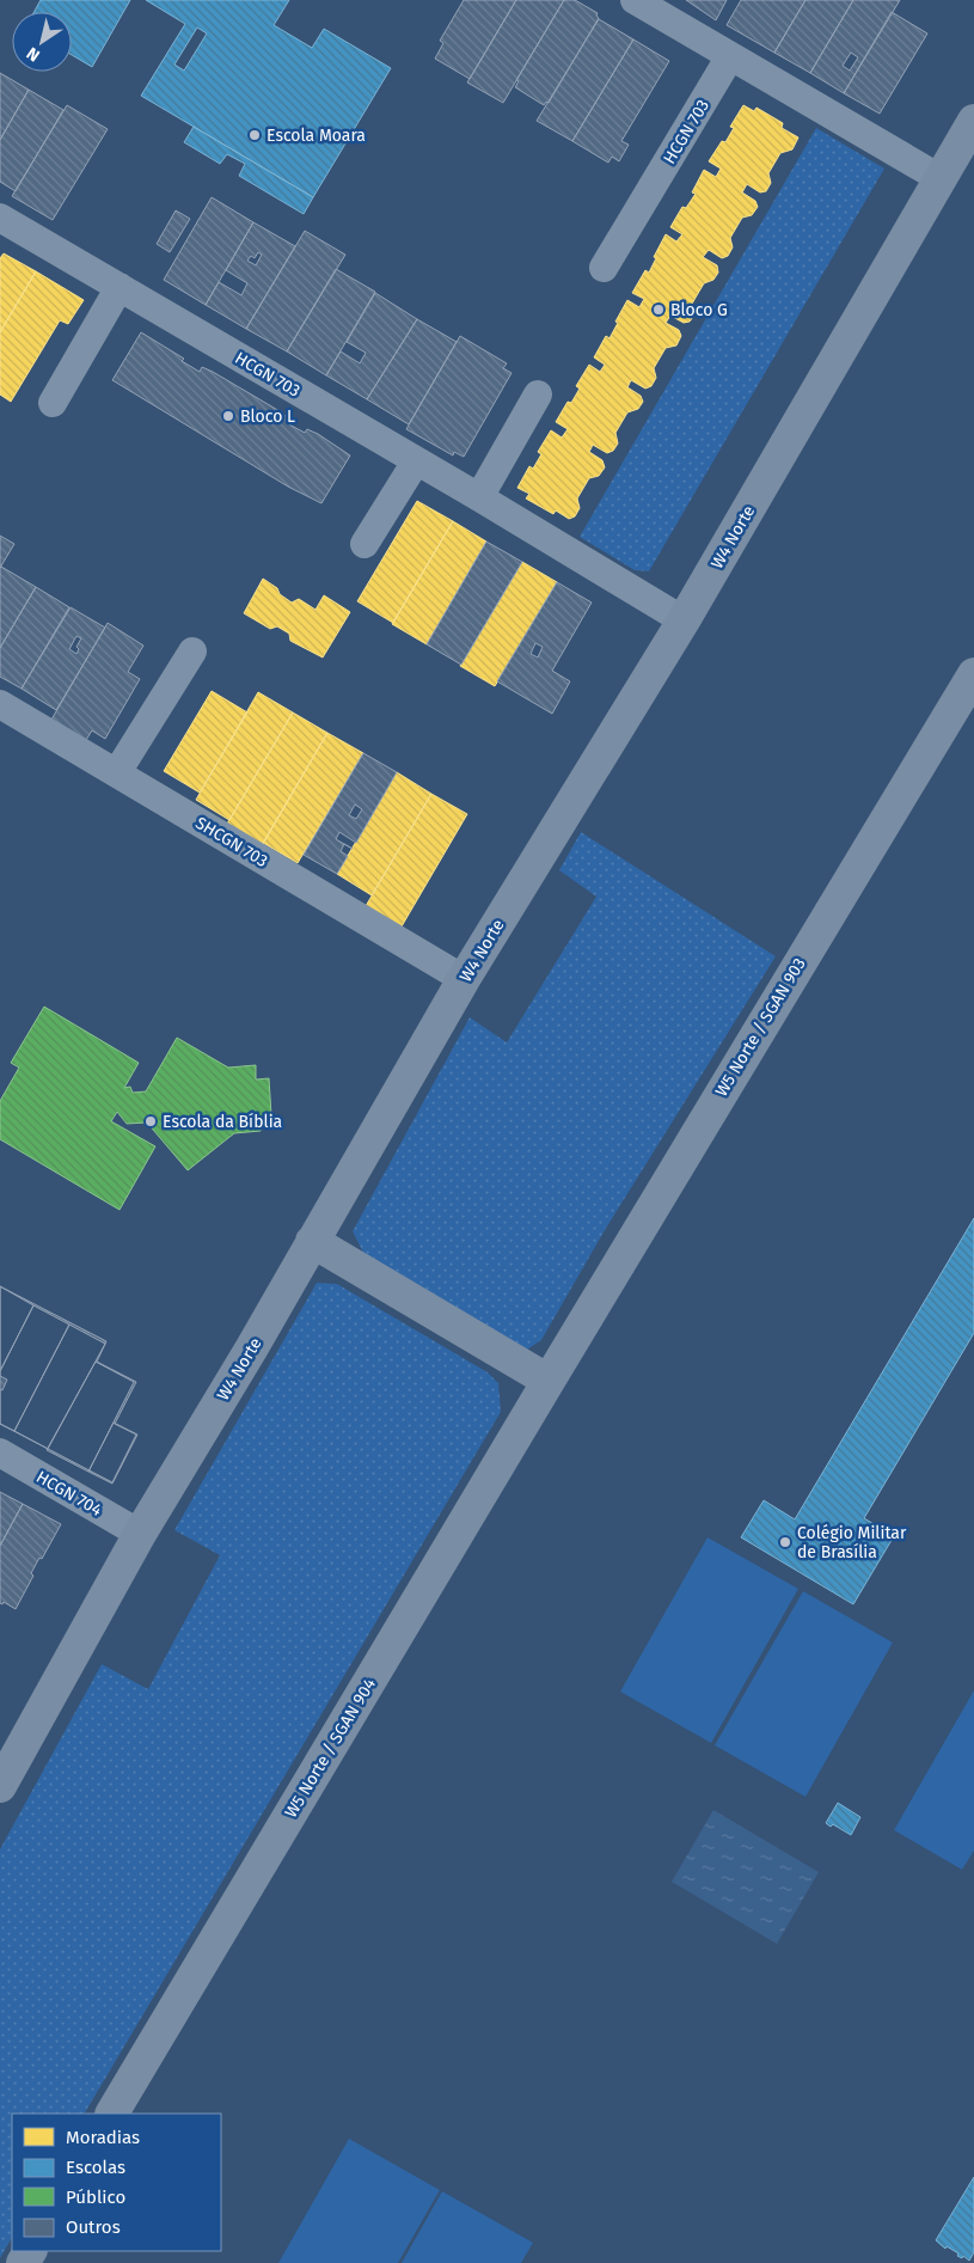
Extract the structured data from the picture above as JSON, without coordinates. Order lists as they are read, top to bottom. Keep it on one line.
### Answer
{"streets":{"main road":["W4 Norte","W5 Norte / SGAN 903","W5 Norte / SGAN 904"],"street":["HCGN 703","SHCGN 703","HCGN 704"]},"crossings":[["HCGN 703","W4 Norte"],["W4 Norte","SHCGN 703"],["W4 Norte","HCGN 704"],["W5 Norte / SGAN 903","W5 Norte / SGAN 904"]],"places":["Escola Moara","Bloco G","Bloco L","Escola da Bíblia","Colégio Militar de Brasília"],"legend":["Moradias","Escolas","Público","Outros"],"north":"bottom left"}
